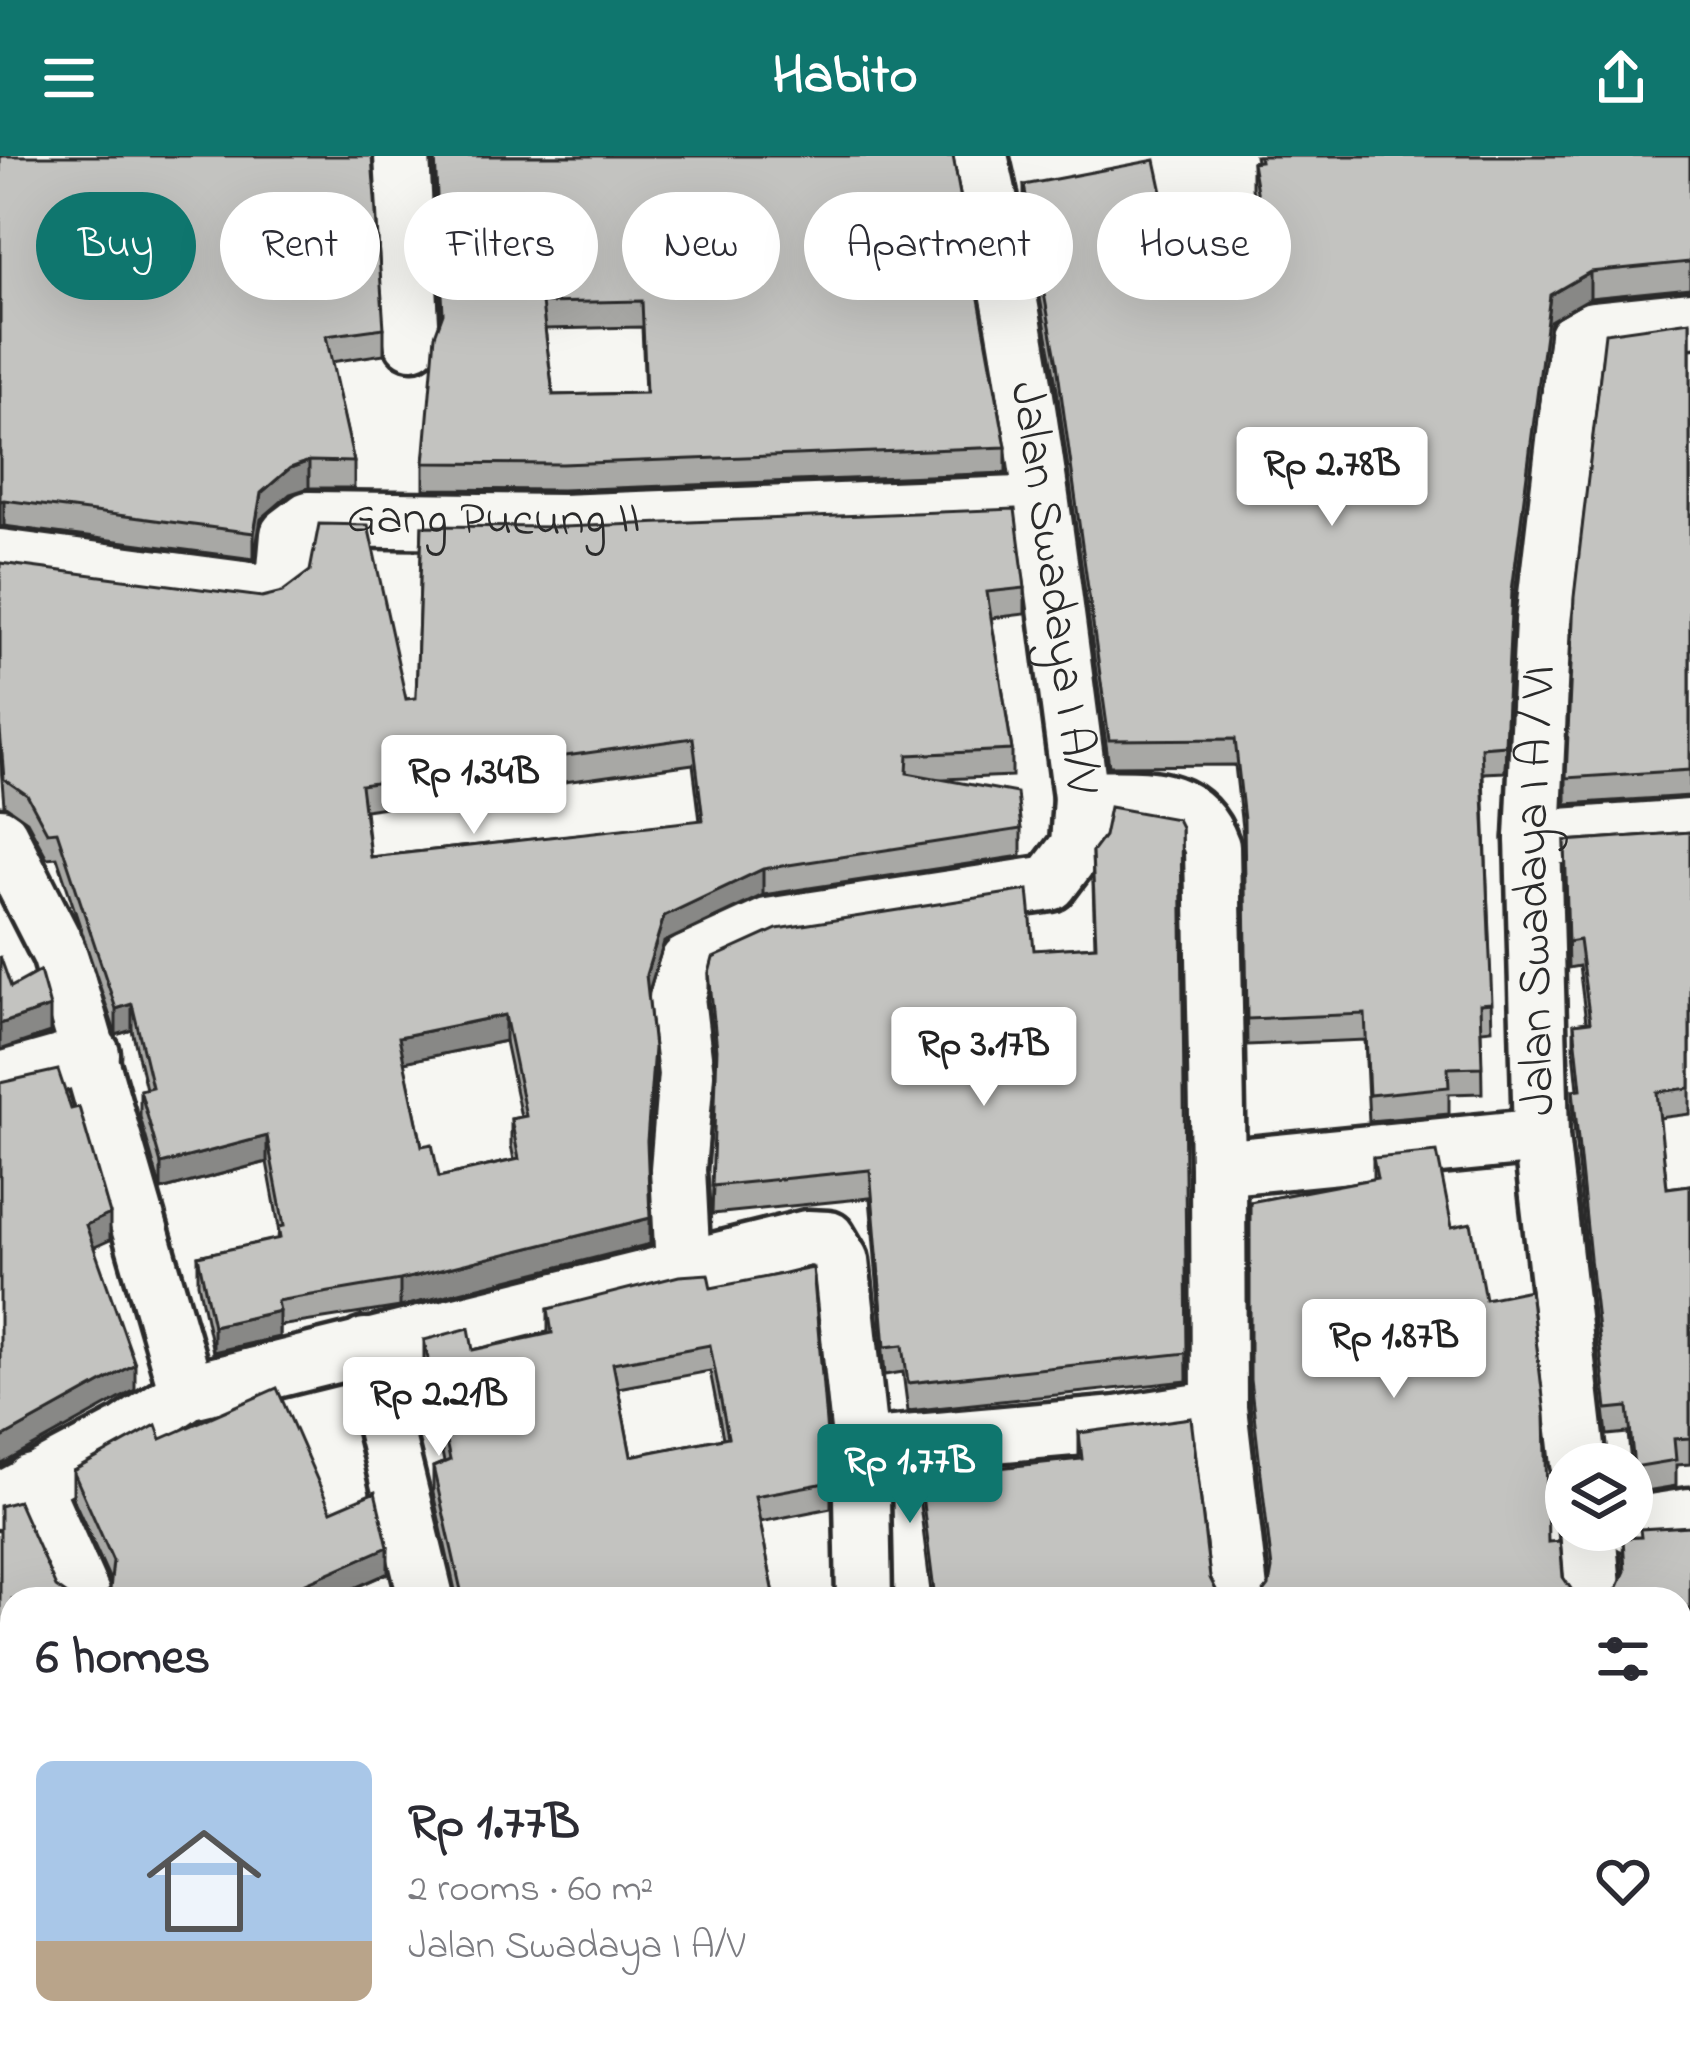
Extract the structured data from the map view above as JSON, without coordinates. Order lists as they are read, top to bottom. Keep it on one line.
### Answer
{"streets":{"street":["Gang Pucung II","Jalan Swadaya I A/V","Jalan Swadaya I A / VI"]},"crossings":[["Gang Pucung II","Jalan Swadaya I A/V"]],"page":{"header":"Habito","chip":["Buy","Rent","Filters","New","Apartment","House"],"price":["Rp 2.78B","Rp 1.34B","Rp 3.17B","Rp 1.87B","Rp 2.21B","Rp 1.77B"],"heading":"6 homes","list":[{"name":"Rp 1.77B","note":"2 rooms · 60 m² · Jalan Swadaya I A/V"}]}}
